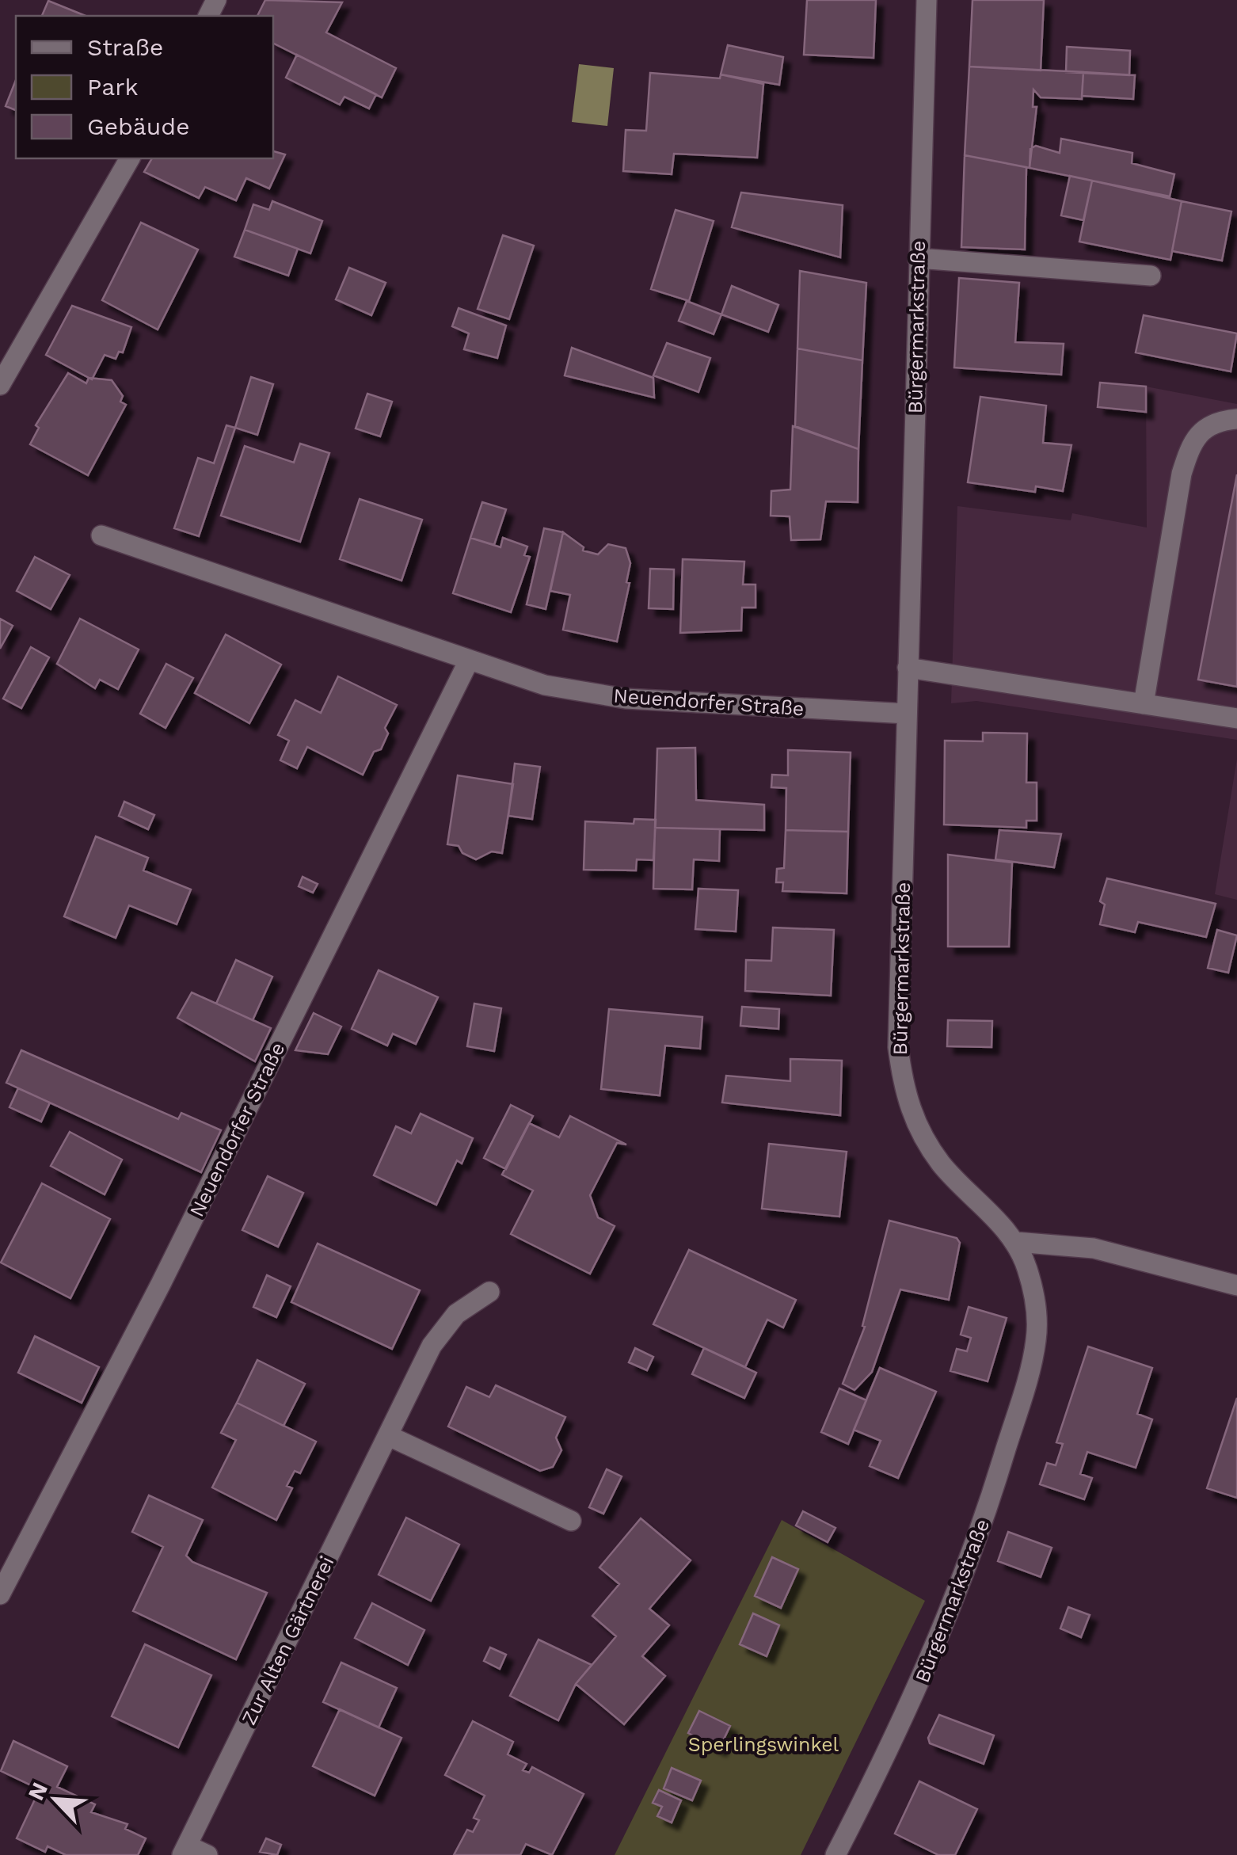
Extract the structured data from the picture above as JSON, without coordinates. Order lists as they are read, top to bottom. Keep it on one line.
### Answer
{"streets":{"street":["Bürgermarkstraße","Neuendorfer Straße","Zur Alten Gärtnerei"]},"crossings":[["Bürgermarkstraße","Neuendorfer Straße"]],"parks":["Sperlingswinkel"],"legend":["Straße","Park","Gebäude"],"north":"top left"}
